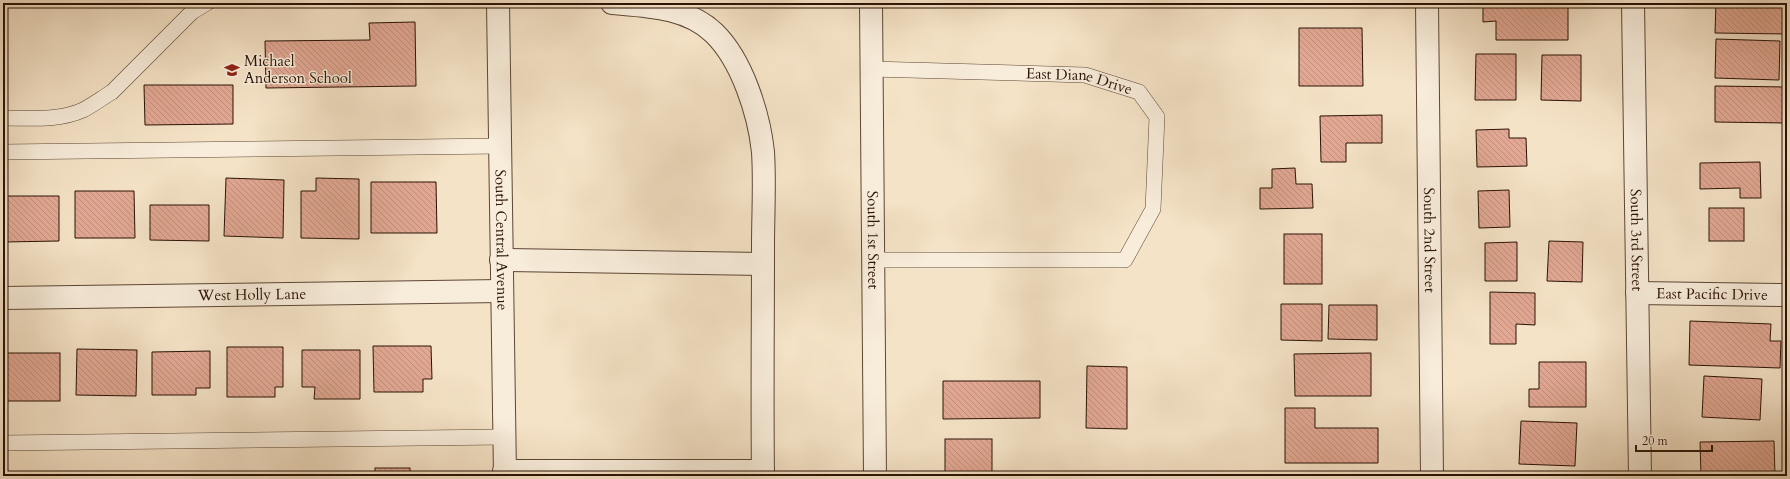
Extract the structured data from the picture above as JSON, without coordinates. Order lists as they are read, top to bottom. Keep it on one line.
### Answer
{"streets":{"street":["South Central Avenue","South 1st Street","South 2nd Street","South 3rd Street","West Holly Lane","East Pacific Drive"],"lane":["East Diane Drive"]},"crossings":[["East Diane Drive","South 1st Street"],["South Central Avenue","West Holly Lane"],["South 3rd Street","East Pacific Drive"]],"places":{"school or university":["Michael Anderson School"]},"scale_bar":"20 m"}
